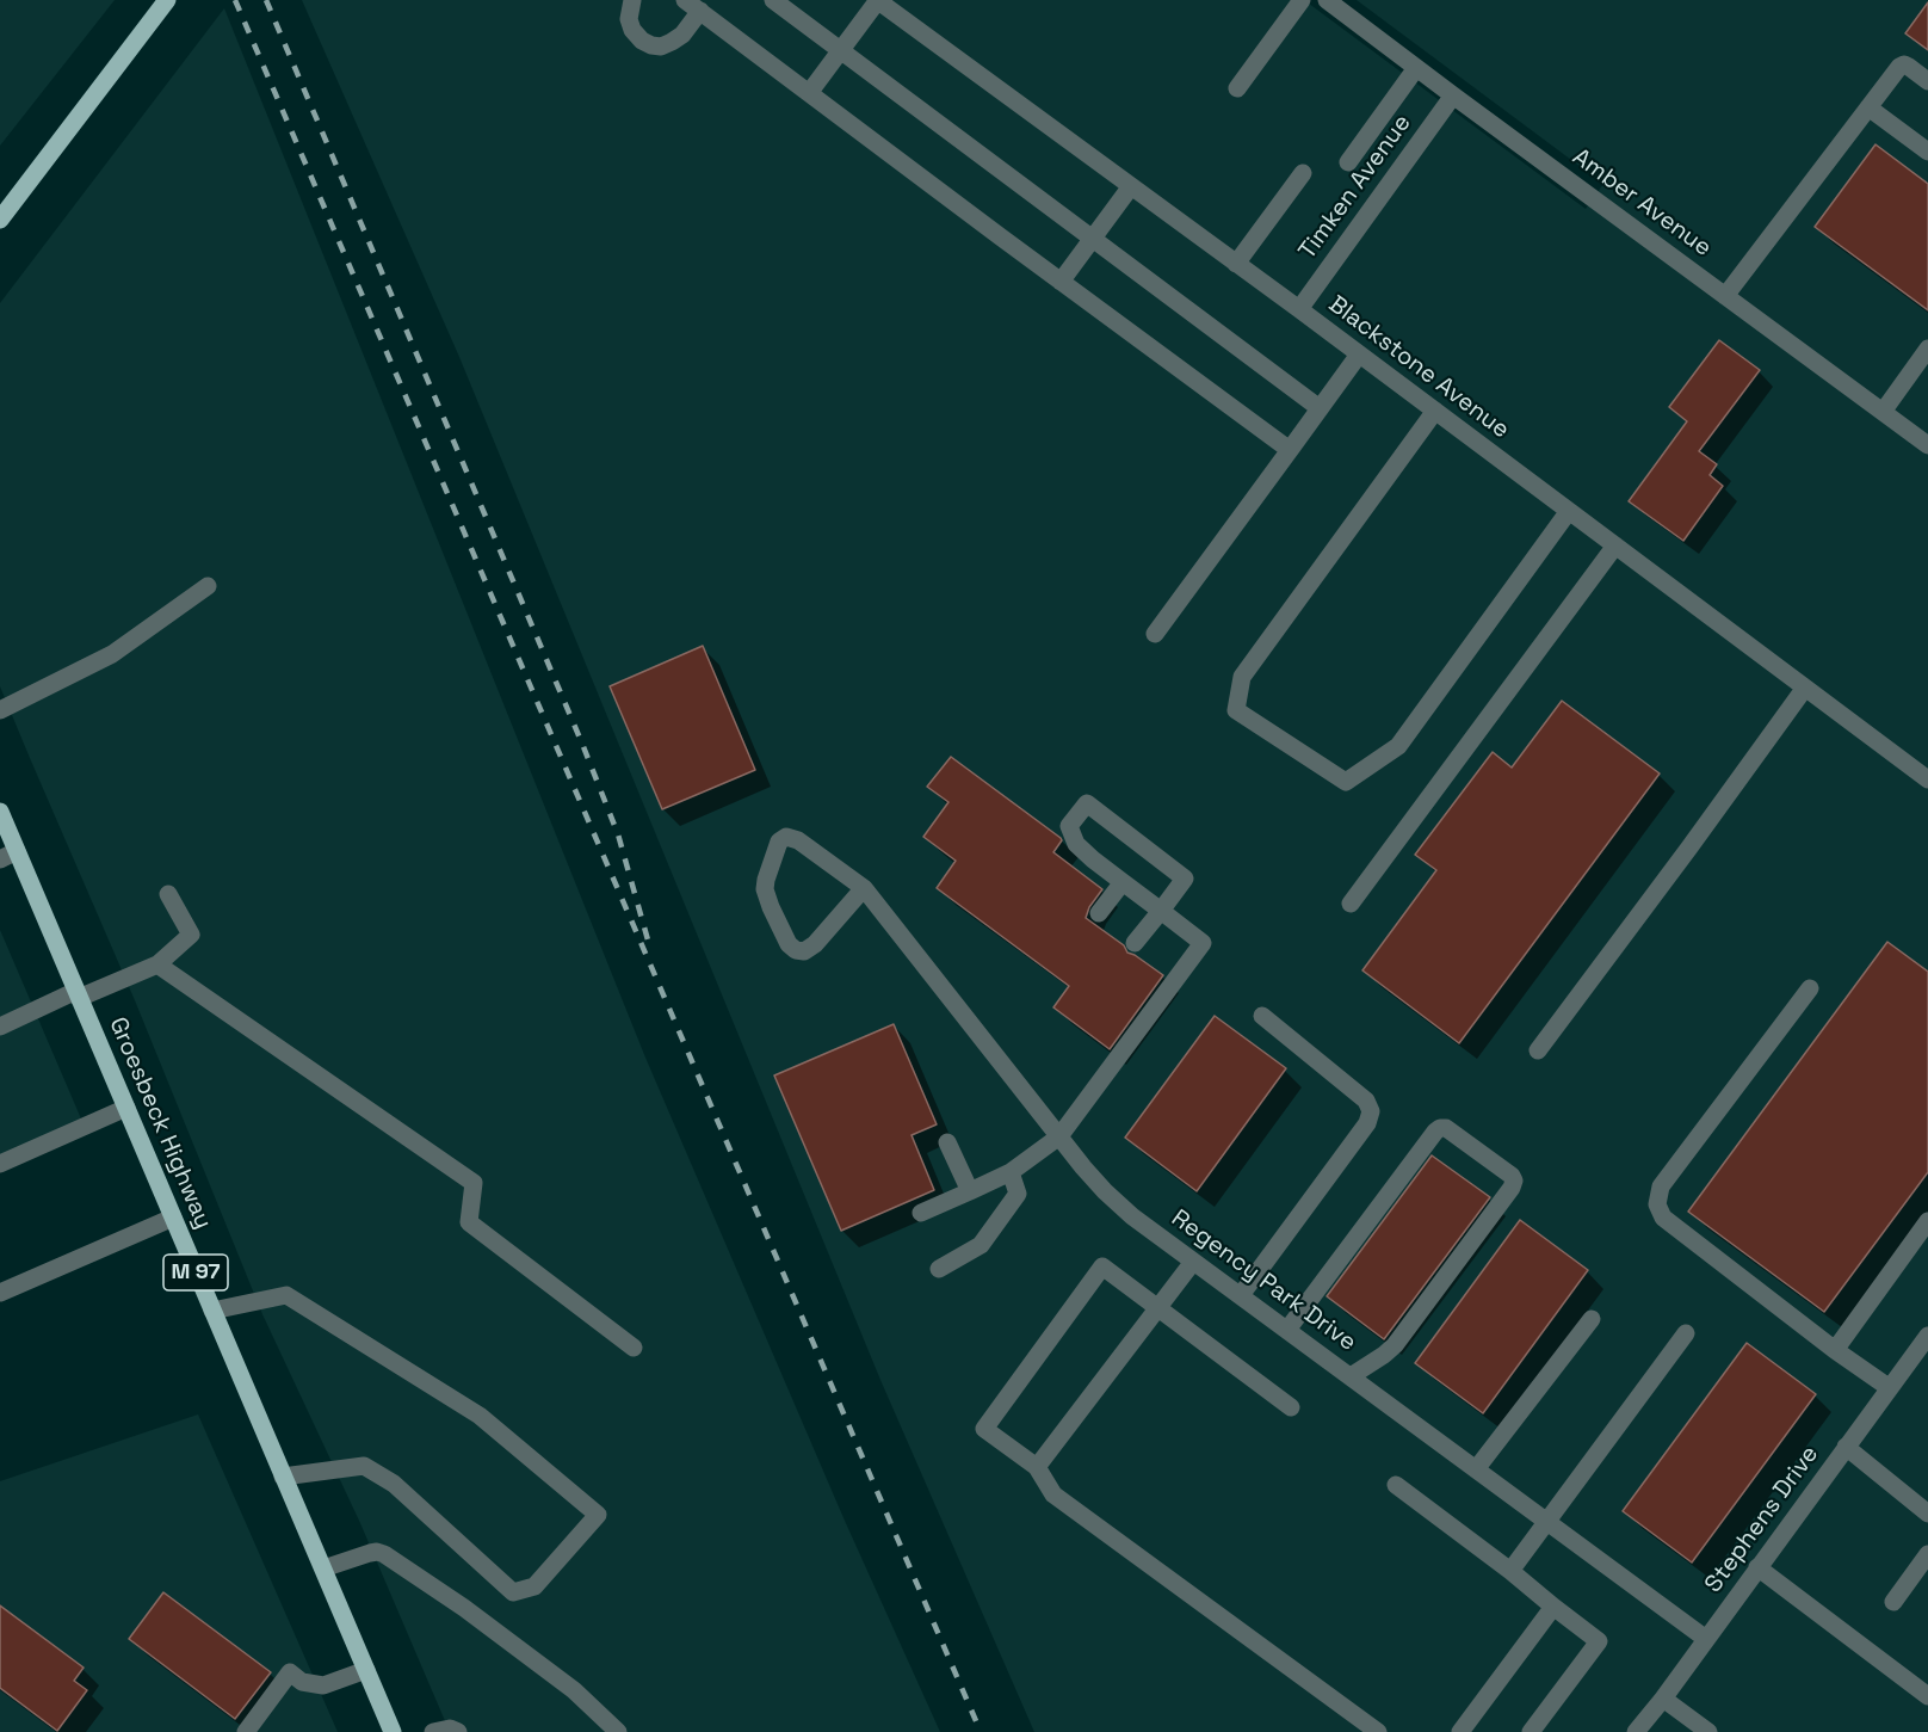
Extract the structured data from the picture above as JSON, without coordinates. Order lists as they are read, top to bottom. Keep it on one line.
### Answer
{"streets":{"main road":["Groesbeck Highway","M 97"],"street":["Timken Avenue","Amber Avenue","Blackstone Avenue","Regency Park Drive","Stephens Drive"]},"crossings":[["Timken Avenue","Amber Avenue"],["Timken Avenue","Blackstone Avenue"],["Regency Park Drive","Stephens Drive"]]}
